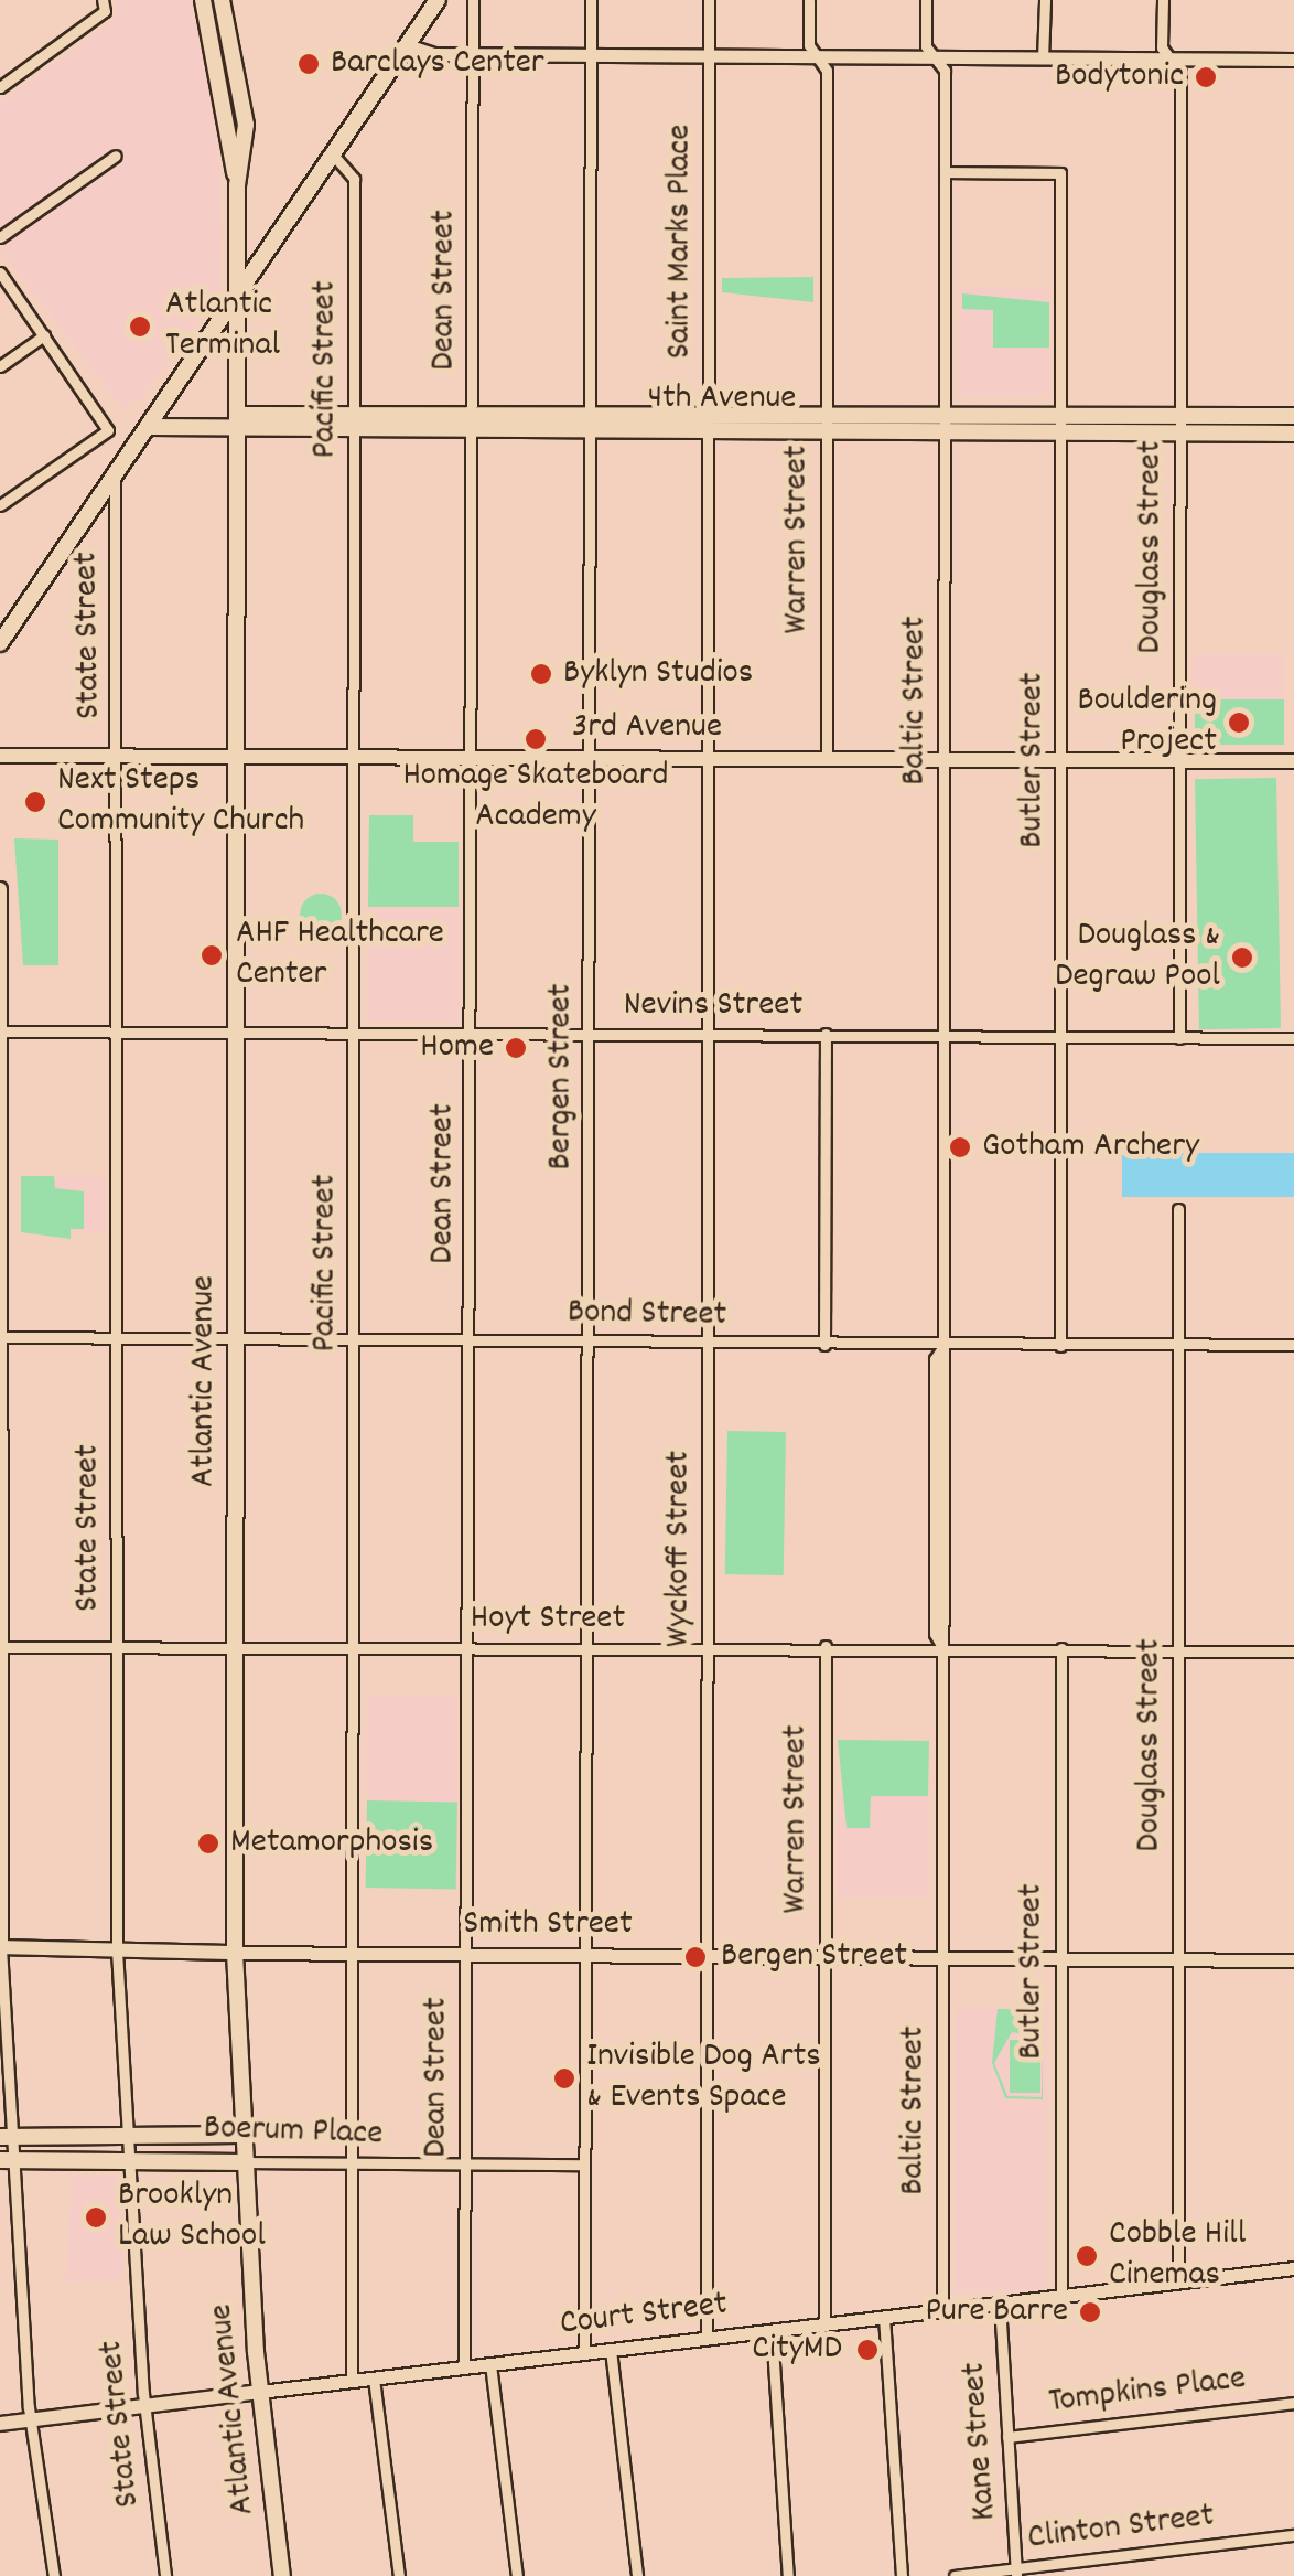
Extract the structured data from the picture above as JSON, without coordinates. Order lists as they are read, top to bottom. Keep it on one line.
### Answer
{"streets":{"main road":["4th Avenue","3rd Avenue","Atlantic Avenue","Smith Street","Boerum Place","Court Street"],"street":["Saint Marks Place","Dean Street","Pacific Street","Warren Street","Douglass Street","State Street","Baltic Street","Butler Street","Nevins Street","Bergen Street","Bond Street","Wyckoff Street","Hoyt Street","Tompkins Place","Kane Street","Clinton Street"]},"crossings":[["Saint Marks Place","4th Avenue"],["Saint Marks Place","3rd Avenue"],["Saint Marks Place","Wyckoff Street"],["Dean Street","4th Avenue"],["Dean Street","3rd Avenue"],["Dean Street","Nevins Street"],["Dean Street","Bond Street"],["Dean Street","Hoyt Street"],["Dean Street","Smith Street"],["Dean Street","Boerum Place"],["Dean Street","Court Street"],["Pacific Street","4th Avenue"],["Pacific Street","3rd Avenue"],["Pacific Street","Nevins Street"],["Pacific Street","Bond Street"],["Pacific Street","Hoyt Street"],["Pacific Street","Smith Street"],["Pacific Street","Boerum Place"],["Pacific Street","Court Street"],["4th Avenue","Warren Street"],["4th Avenue","Douglass Street"],["4th Avenue","Baltic Street"],["4th Avenue","Butler Street"],["4th Avenue","Bergen Street"],["4th Avenue","Atlantic Avenue"],["Warren Street","3rd Avenue"],["Warren Street","Hoyt Street"],["Warren Street","Smith Street"],["Warren Street","Court Street"],["Douglass Street","3rd Avenue"],["Douglass Street","Nevins Street"],["Douglass Street","Bond Street"],["Douglass Street","Hoyt Street"],["Douglass Street","Smith Street"],["Douglass Street","Court Street"],["State Street","3rd Avenue"],["State Street","Nevins Street"],["State Street","Bond Street"],["State Street","Hoyt Street"],["State Street","Smith Street"],["State Street","Boerum Place"],["State Street","Court Street"],["Baltic Street","3rd Avenue"],["Baltic Street","Butler Street"],["Baltic Street","Nevins Street"],["Baltic Street","Bond Street"],["Baltic Street","Hoyt Street"],["Baltic Street","Smith Street"],["Baltic Street","Court Street"],["3rd Avenue","Butler Street"],["3rd Avenue","Bergen Street"],["3rd Avenue","Atlantic Avenue"],["3rd Avenue","Wyckoff Street"],["Butler Street","Nevins Street"],["Butler Street","Bond Street"],["Butler Street","Hoyt Street"],["Butler Street","Smith Street"],["Butler Street","Court Street"],["Nevins Street","Bergen Street"],["Nevins Street","Atlantic Avenue"],["Nevins Street","Wyckoff Street"],["Bergen Street","Bond Street"],["Bergen Street","Hoyt Street"],["Bergen Street","Smith Street"],["Bergen Street","Boerum Place"],["Bergen Street","Court Street"],["Bond Street","Atlantic Avenue"],["Bond Street","Wyckoff Street"],["Atlantic Avenue","Hoyt Street"],["Atlantic Avenue","Smith Street"],["Atlantic Avenue","Boerum Place"],["Atlantic Avenue","Court Street"],["Wyckoff Street","Hoyt Street"],["Wyckoff Street","Smith Street"],["Wyckoff Street","Court Street"],["Court Street","Kane Street"],["Tompkins Place","Kane Street"],["Kane Street","Clinton Street"]],"places":["Barclays Center","Bodytonic","Atlantic Terminal","Byklyn Studios","Bouldering Project","Homage Skateboard Academy","Next Steps Community Church","AHF Healthcare Center","Douglass & Degraw Pool","Home","Gotham Archery","Metamorphosis","Bergen Street","Invisible Dog Arts & Events Space","Brooklyn Law School","Cobble Hill Cinemas","Pure Barre","CityMD"]}
